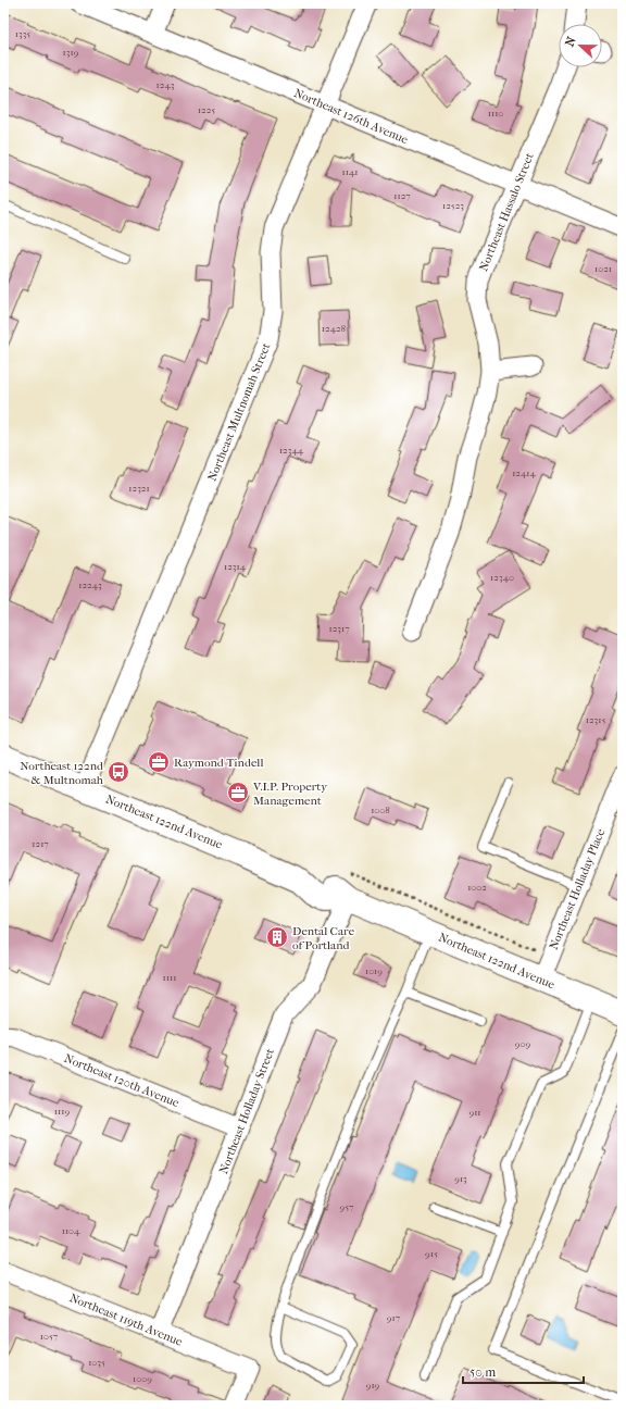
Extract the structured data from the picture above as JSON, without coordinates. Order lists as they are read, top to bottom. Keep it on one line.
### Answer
{"streets":{"main road":["Northeast 122nd Avenue"],"street":["Northeast 126th Avenue","Northeast Hassalo Street","Northeast Multnomah Street","Northeast Holladay Place","Northeast 120th Avenue","Northeast Holladay Street","Northeast 119th Avenue"]},"crossings":[["Northeast 126th Avenue","Northeast Hassalo Street"],["Northeast 126th Avenue","Northeast Multnomah Street"],["Northeast Multnomah Street","Northeast 122nd Avenue"],["Northeast 122nd Avenue","Northeast Holladay Place"],["Northeast 122nd Avenue","Northeast Holladay Street"],["Northeast 120th Avenue","Northeast Holladay Street"],["Northeast Holladay Street","Northeast 119th Avenue"]],"places":{"office":["Raymond Tindell","V.I.P. Property Management"],"bus stop":["Northeast 122nd & Multnomah"],"building":["Dental Care of Portland"]},"house_numbers":["1335","1319","1243","1225","1110","1141","1127","12523","1021","12428","12344","12414","12321","12314","12340","12243","12317","12315","1008","1217","1002","1019","1111","909","1119","911","913","957","1104","915","917","1057","1035","1009","919"],"scale_bar":"50 m","north":"left"}
